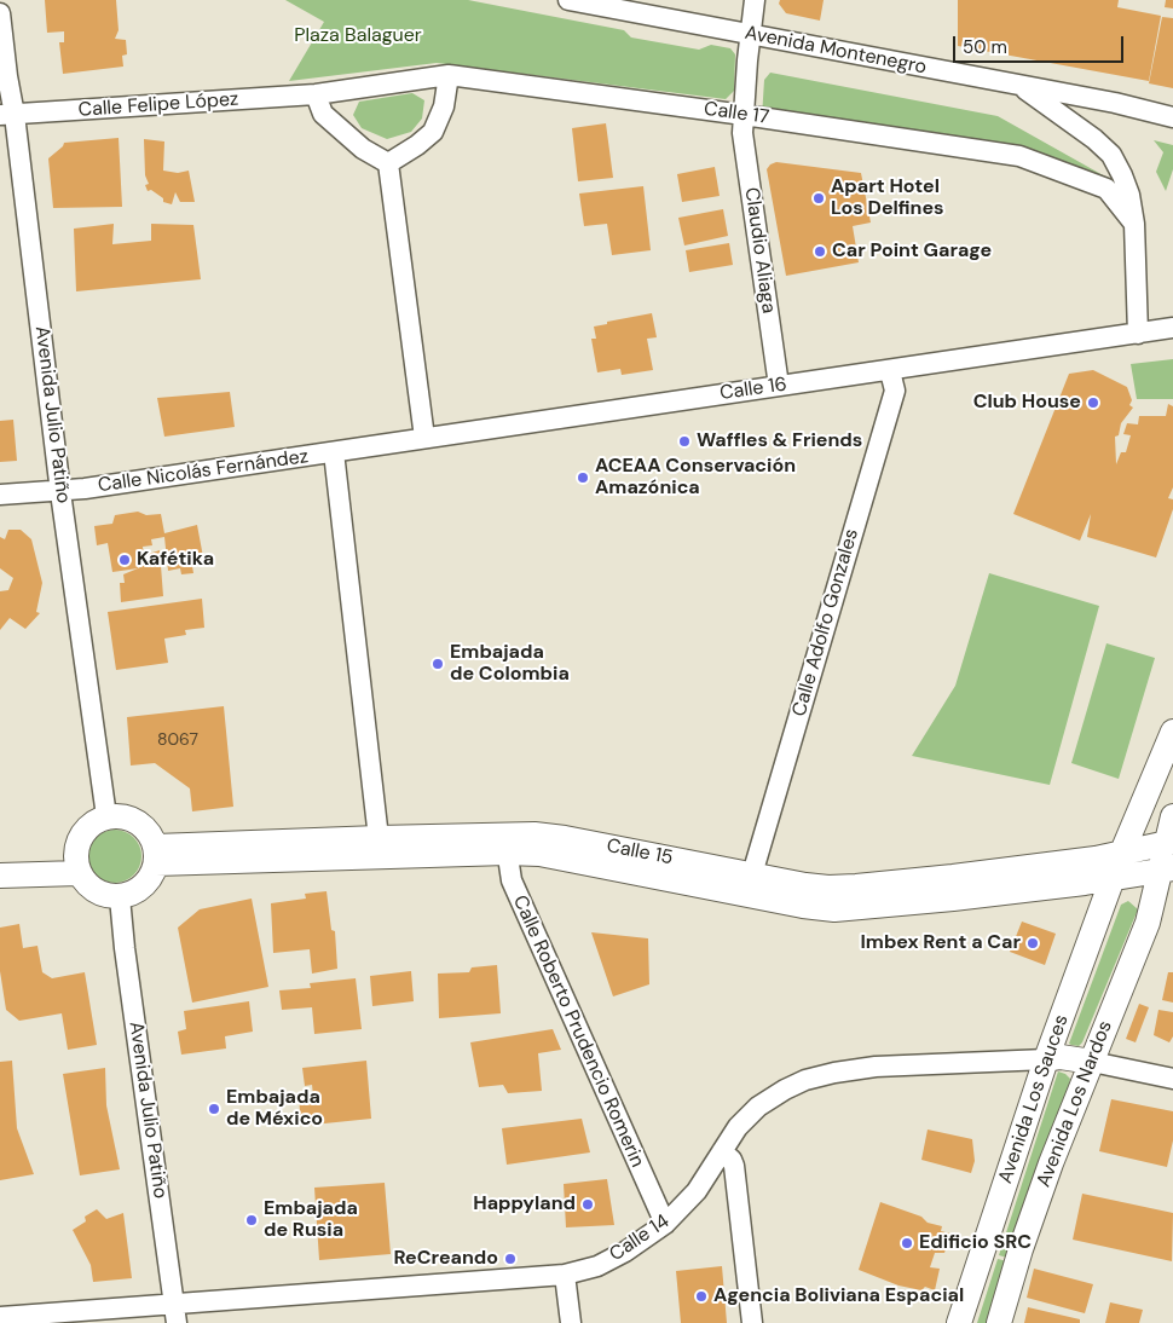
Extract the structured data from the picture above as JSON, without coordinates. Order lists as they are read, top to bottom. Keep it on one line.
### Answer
{"streets":{"street":["Avenida Montenegro","Calle Felipe López","Calle 17","Claudio Aliaga","Calle 16","Avenida Julio Patiño","Calle Nicolás Fernández","Calle Adolfo Gonzales","Calle 15","Calle Roberto Prudencio Romerin","Avenida Los Sauces","Avenida Los Nardos","Calle 14"]},"crossings":[["Avenida Montenegro","Claudio Aliaga"],["Calle Felipe López","Calle 17"],["Calle Felipe López","Avenida Julio Patiño"],["Calle 17","Claudio Aliaga"],["Claudio Aliaga","Calle 16"],["Calle 16","Calle Nicolás Fernández"],["Calle 16","Calle Adolfo Gonzales"],["Avenida Julio Patiño","Calle Nicolás Fernández"],["Avenida Julio Patiño","Calle 15"],["Avenida Julio Patiño","Calle 14"],["Calle Adolfo Gonzales","Calle 15"],["Calle 15","Calle Roberto Prudencio Romerin"],["Calle 15","Avenida Los Sauces"],["Calle 15","Avenida Los Nardos"],["Calle Roberto Prudencio Romerin","Calle 14"],["Avenida Los Sauces","Calle 14"]],"parks":["Plaza Balaguer"],"places":["Apart Hotel Los Delfines","Car Point Garage","Club House","Waffles & Friends","ACEAA Conservación Amazónica","Kafétika","Embajada de Colombia","Imbex Rent a Car","Embajada de México","Happyland","Embajada de Rusia","Edificio SRC","ReCreando","Agencia Boliviana Espacial"],"house_numbers":["8067"],"scale_bar":"50 m"}
